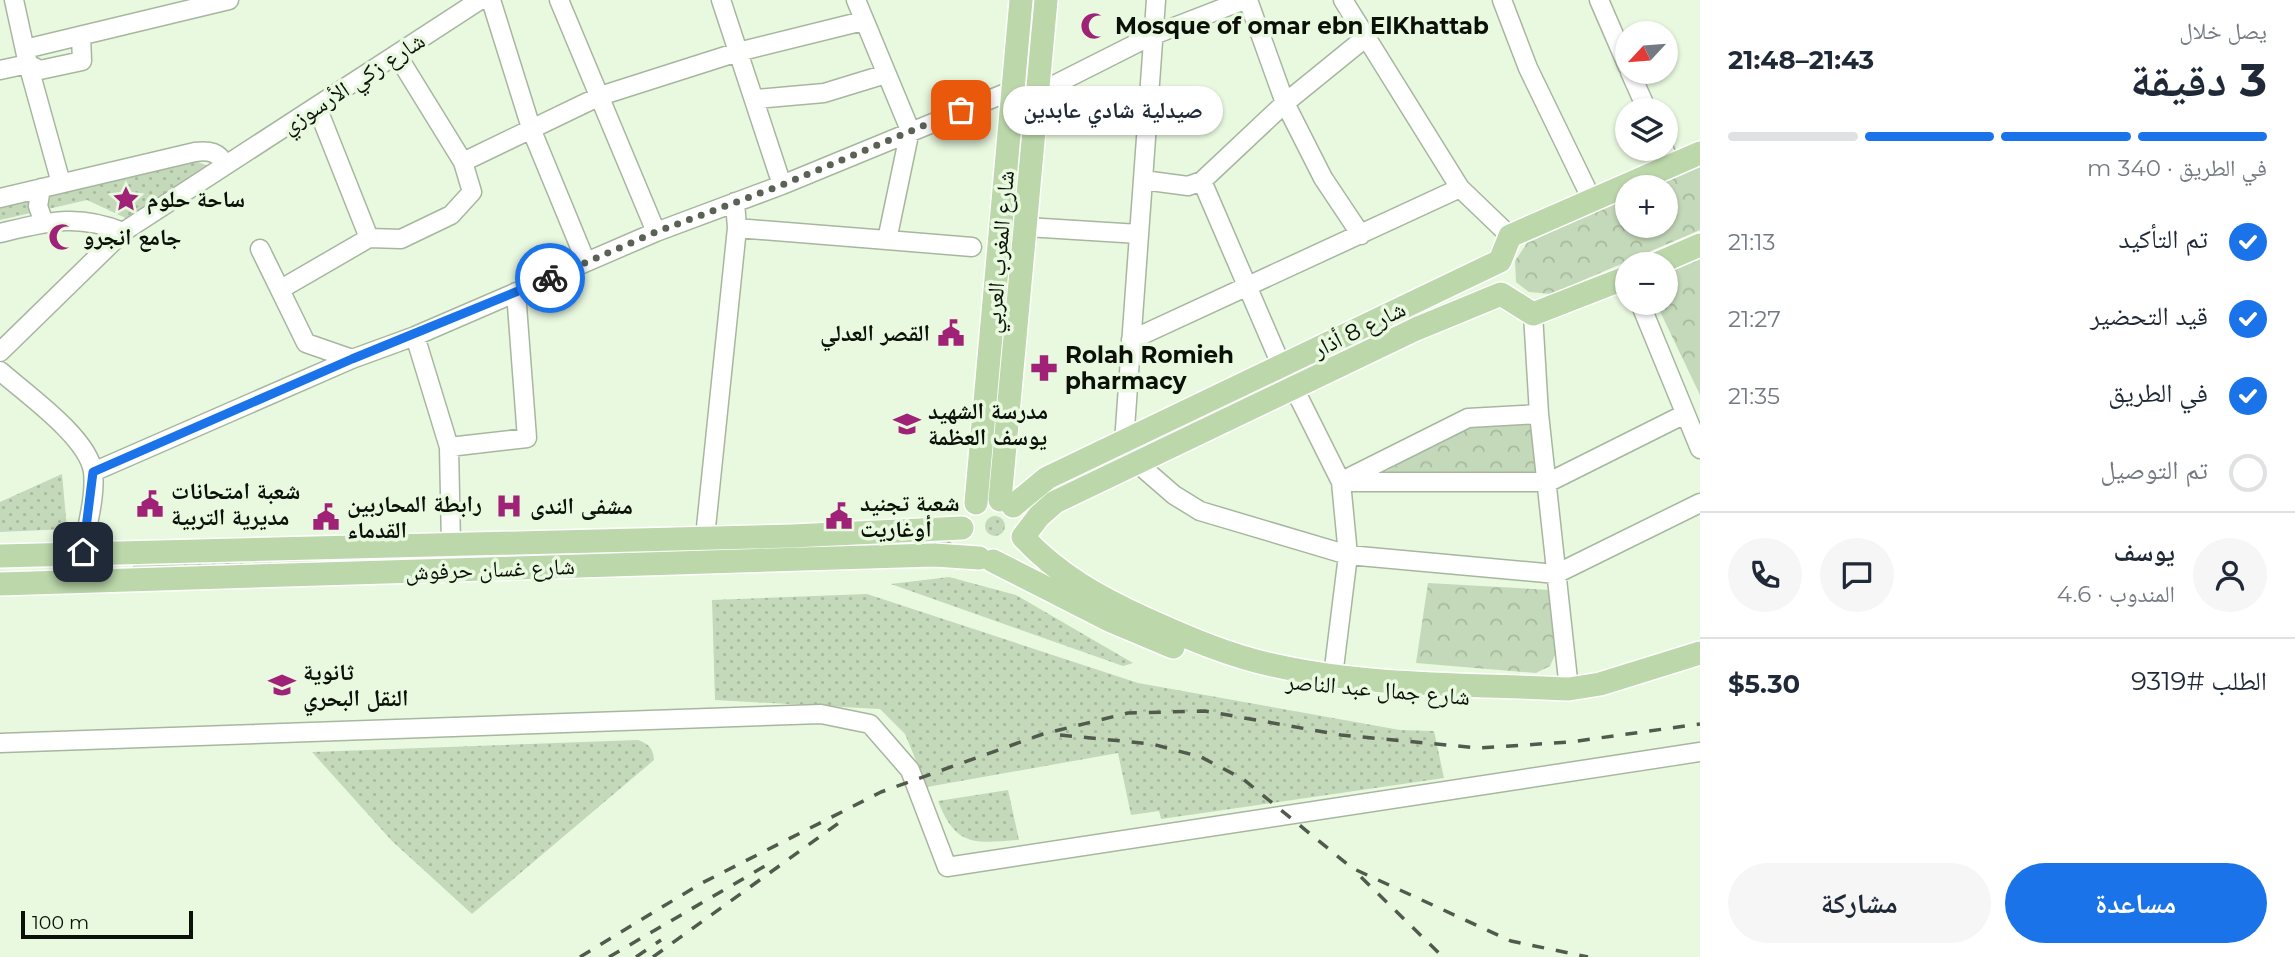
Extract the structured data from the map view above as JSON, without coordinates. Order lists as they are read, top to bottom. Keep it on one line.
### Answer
{"streets":{"main road":["شارع المغرب العربي","شارع 8 أذار","شارع غسان حرفوش","شارع جمال عبد الناصر"],"street":["شارع زكي الأرسوزي"]},"crossings":[["شارع المغرب العربي","شارع 8 أذار"],["شارع المغرب العربي","شارع غسان حرفوش"],["شارع المغرب العربي","شارع جمال عبد الناصر"],["شارع 8 أذار","شارع غسان حرفوش"],["شارع 8 أذار","شارع جمال عبد الناصر"],["شارع غسان حرفوش","شارع جمال عبد الناصر"]],"places":{"mosque":["Mosque of omar ebn ElKhattab","جامع انجرو"],"other":["صيدلية شادي عابدين"],"place":["ساحة حلوم"],"public building":["القصر العدلي","شعبة امتحانات مديرية التربية","شعبة تجنيد أوغاريت","رابطة المحاربين القدماء"],"pharmacy":["Rolah Romieh pharmacy"],"school or university":["مدرسة الشهيد يوسف العظمة","ثانوية النقل البحري"],"hospital":["مشفى الندى"]},"scale_bar":"100 m","north":"bottom left","page":{"heading":["3 دقيقة","يصل خلال","21:43–21:48"],"panel":["يوسف","المندوب · 4.6","الطلب #9319","$5.30"],"map_buttons":["+","−"],"bubble":"صيدلية شادي عابدين","bar":"في الطريق · 340 m","list":[["تم التأكيد","21:13"],["قيد التحضير","21:27"],["في الطريق","21:35"],"تم التوصيل"],"buttons":["مساعدة","مشاركة"],"scale":"100 m"}}
